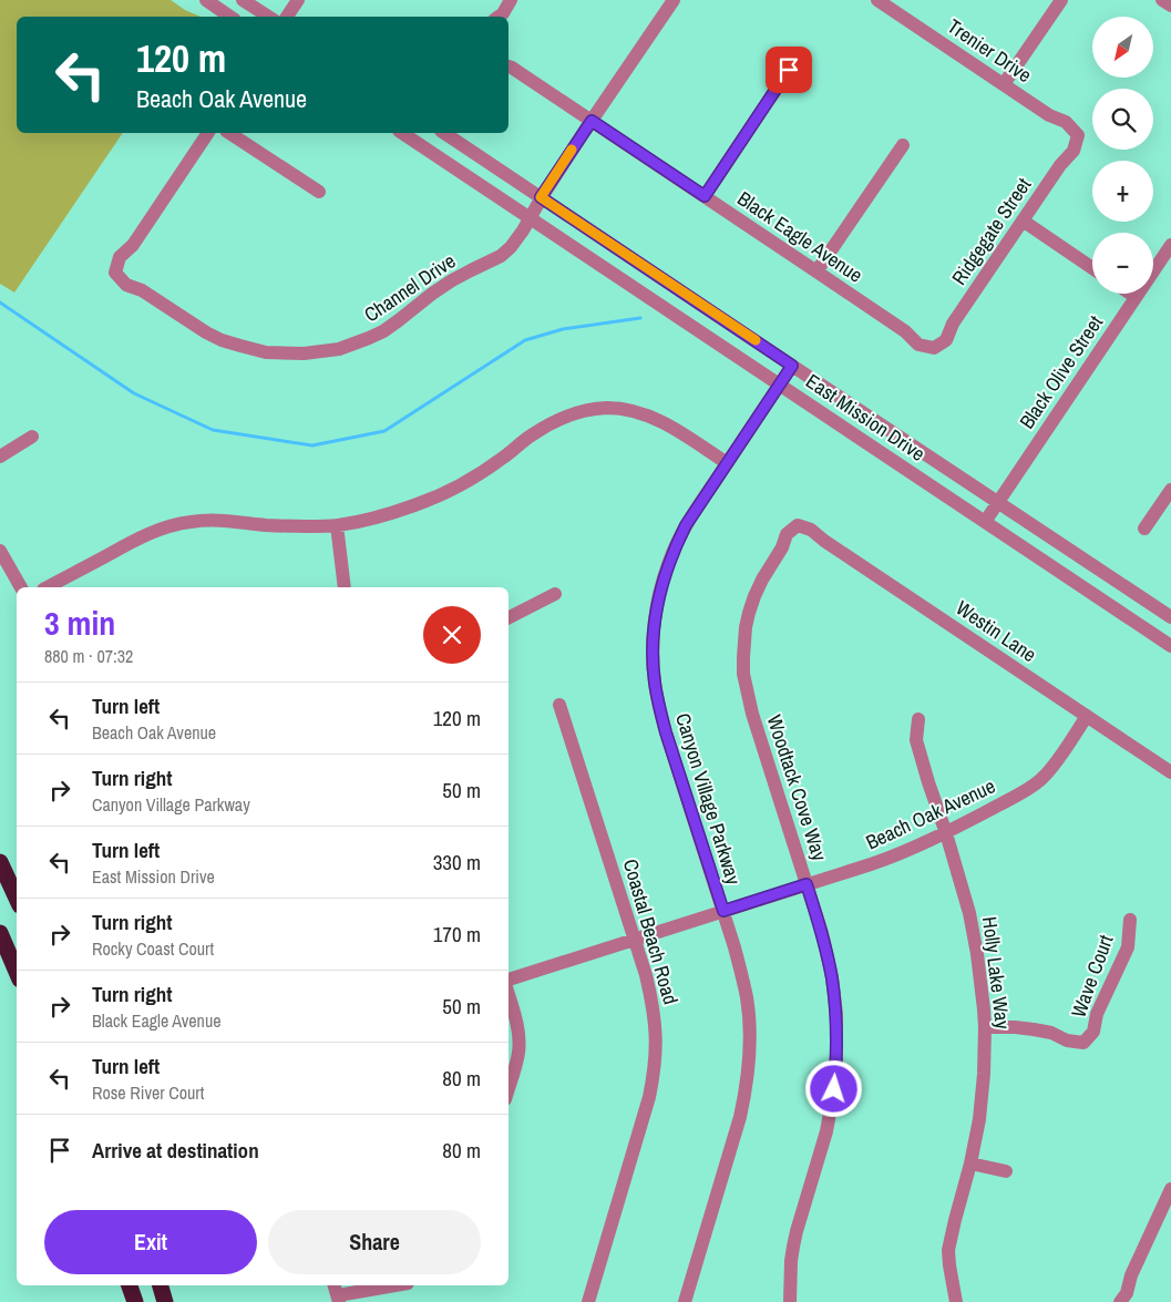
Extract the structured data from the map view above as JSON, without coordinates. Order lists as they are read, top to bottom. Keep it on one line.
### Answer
{"streets":{"street":["Trenier Drive","Ridgegate Street","Black Eagle Avenue","Channel Drive","Black Olive Street","East Mission Drive","Westin Lane","Woodtack Cove Way","Canyon Village Parkway","Beach Oak Avenue","Coastal Beach Road","Holly Lake Way","Wave Court"]},"crossings":[["Trenier Drive","Ridgegate Street"],["Ridgegate Street","Black Eagle Avenue"],["Black Eagle Avenue","Channel Drive"],["Channel Drive","East Mission Drive"],["Black Olive Street","East Mission Drive"],["East Mission Drive","Canyon Village Parkway"],["Westin Lane","Woodtack Cove Way"],["Westin Lane","Beach Oak Avenue"],["Woodtack Cove Way","Beach Oak Avenue"],["Canyon Village Parkway","Beach Oak Avenue"],["Beach Oak Avenue","Coastal Beach Road"],["Beach Oak Avenue","Holly Lake Way"],["Holly Lake Way","Wave Court"]],"north":"bottom left","page":{"map_buttons":["+","−"],"turn":["120 m","Beach Oak Avenue"],"heading":["3 min","880 m · 07:32"],"list":[{"name":"Turn left","note":"Beach Oak Avenue","value":"120 m"},{"name":"Turn right","note":"Canyon Village Parkway","value":"50 m"},{"name":"Turn left","note":"East Mission Drive","value":"330 m"},{"name":"Turn right","note":"Rocky Coast Court","value":"170 m"},{"name":"Turn right","note":"Black Eagle Avenue","value":"50 m"},{"name":"Turn left","note":"Rose River Court","value":"80 m"},{"name":"Arrive at destination","value":"80 m"}],"buttons":["Exit","Share"]}}
